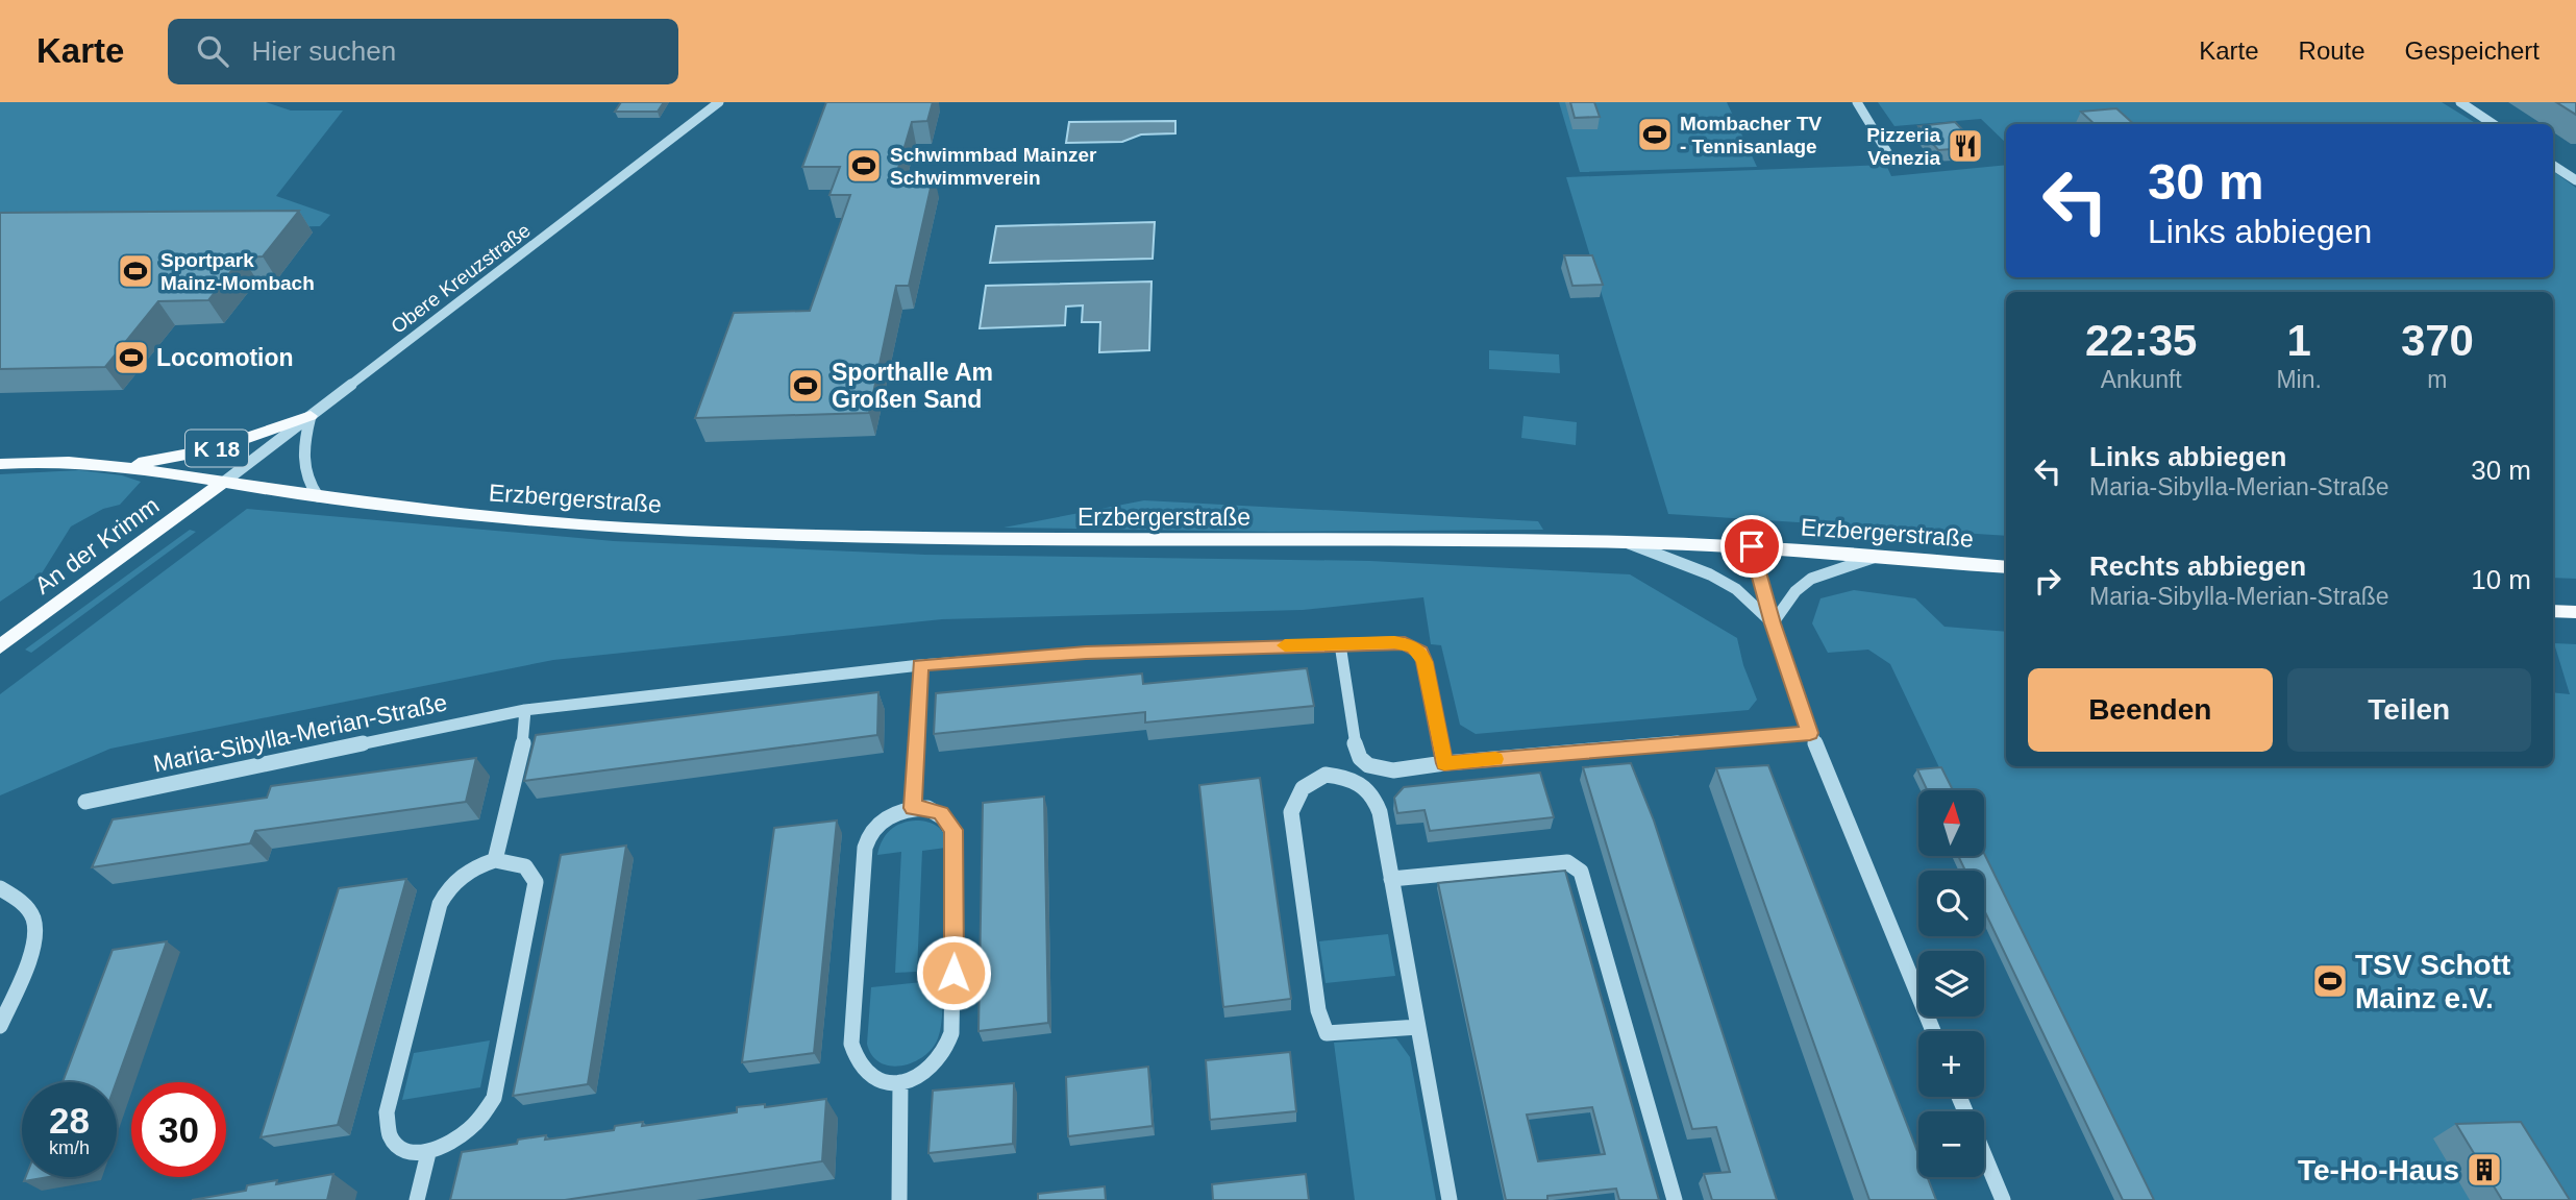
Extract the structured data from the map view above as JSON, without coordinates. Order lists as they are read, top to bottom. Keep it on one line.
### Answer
{"streets":{"main road":["K 18","Erzbergerstraße","An der Krimm"],"street":["Obere Kreuzstraße","Maria-Sibylla-Merian-Straße"]},"crossings":[["Obere Kreuzstraße","K 18"],["Obere Kreuzstraße","Erzbergerstraße"],["Obere Kreuzstraße","An der Krimm"],["K 18","Erzbergerstraße"],["Erzbergerstraße","An der Krimm"]],"places":{"sports":["Mombacher TV - Tennisanlage","Schwimmbad Mainzer Schwimmverein","Sportpark Mainz-Mombach","Locomotion","Sporthalle Am Großen Sand","TSV Schott Mainz e.V."],"restaurant":["Pizzeria Venezia"],"building":["Te-Ho-Haus"]},"north":"top","page":{"header":"Karte","search":"Hier suchen","nav":["Karte","Route","Gespeichert"],"turn":["30 m","Links abbiegen"],"eta":["22:35","Ankunft","1","Min.","370","m"],"list":[{"name":"Links abbiegen","note":"Maria-Sibylla-Merian-Straße","value":"30 m"},{"name":"Rechts abbiegen","note":"Maria-Sibylla-Merian-Straße","value":"10 m"}],"buttons":["Beenden","Teilen"],"map_buttons":["+","−"],"speed":"28 km/h","limit":"30"}}
